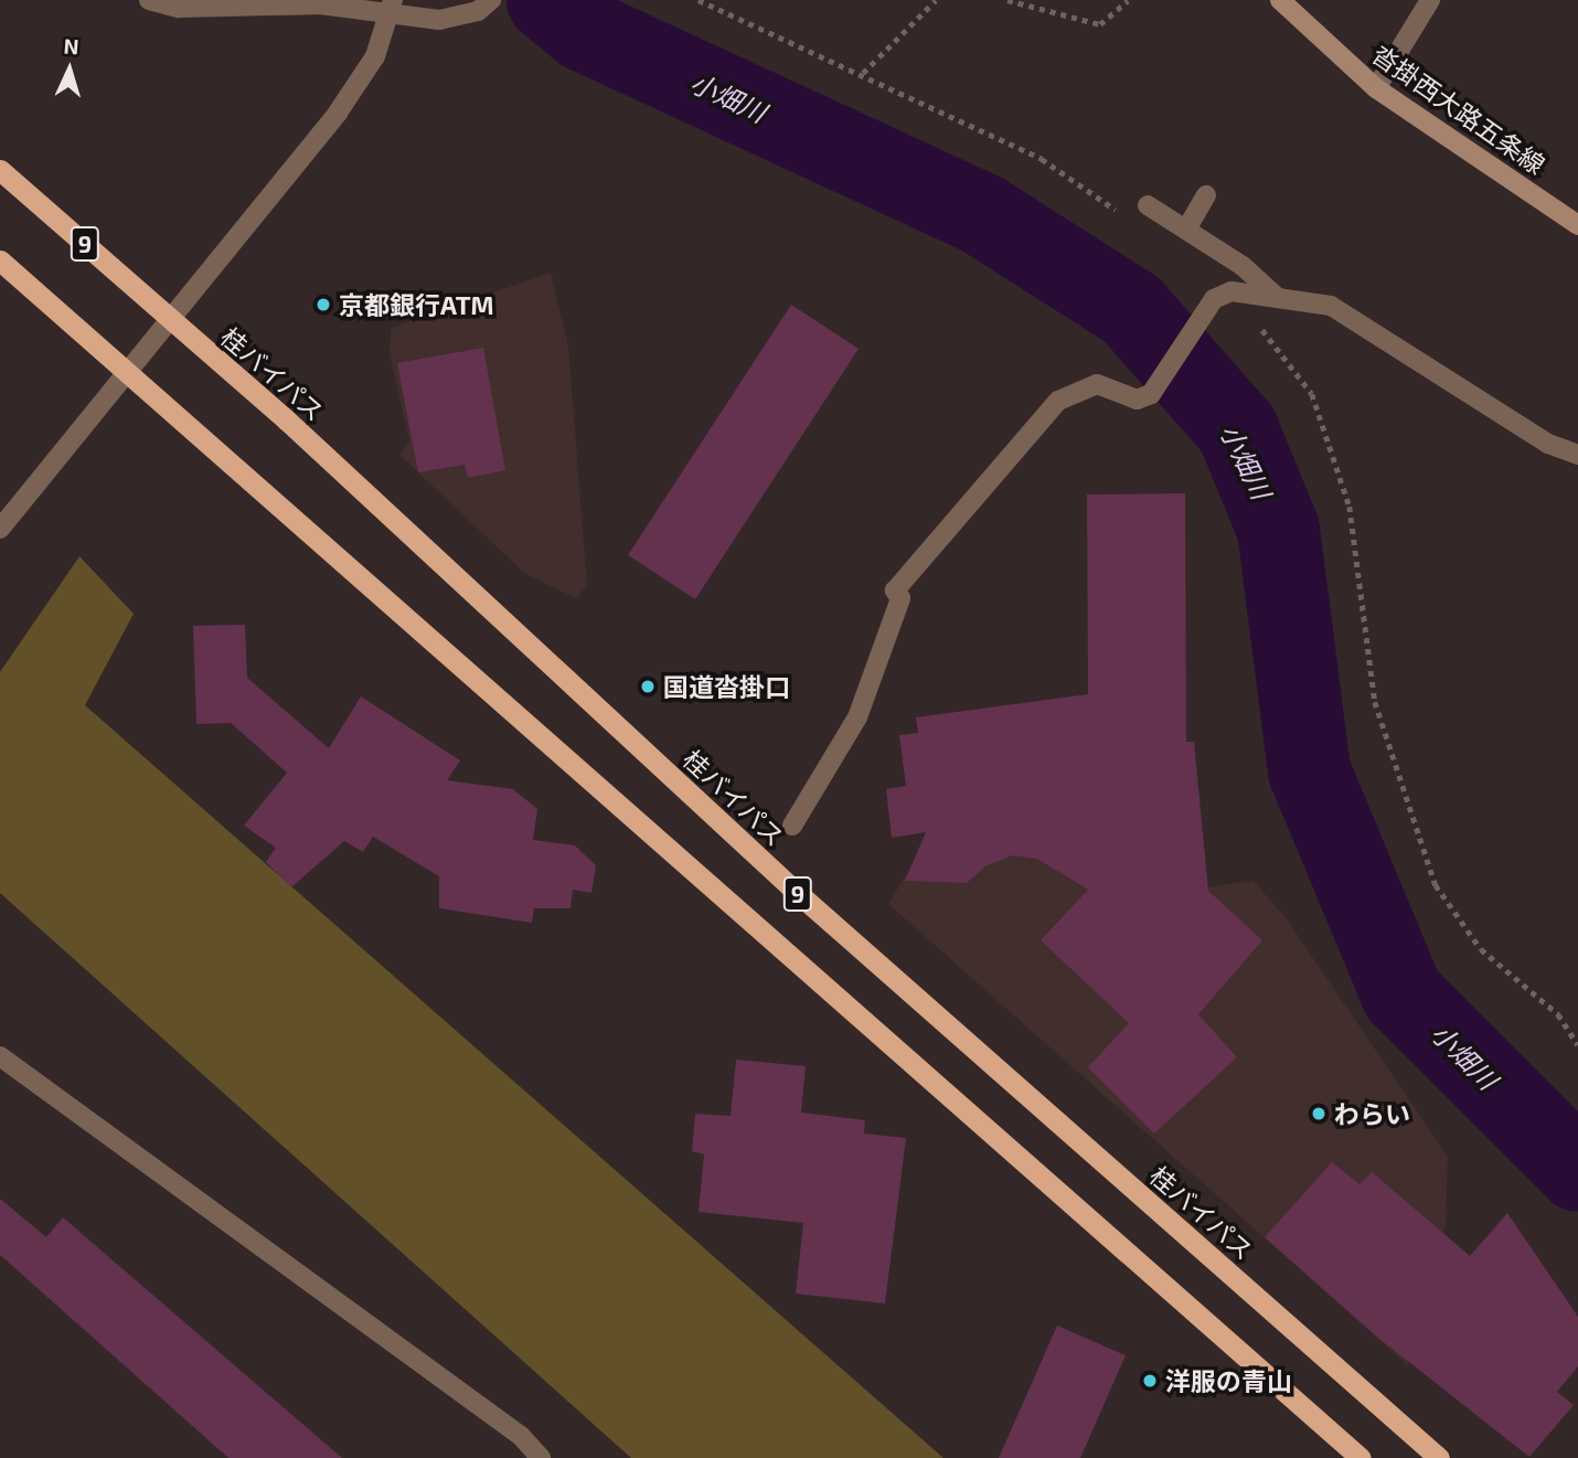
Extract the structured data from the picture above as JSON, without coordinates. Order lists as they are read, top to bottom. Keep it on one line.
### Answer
{"streets":{"highway":["9","桂バイパス"],"main road":["沓掛西大路五条線"]},"water":["小畑川"],"places":["京都銀行ATM","国道沓掛口","わらい","洋服の青山"],"north":"top"}
